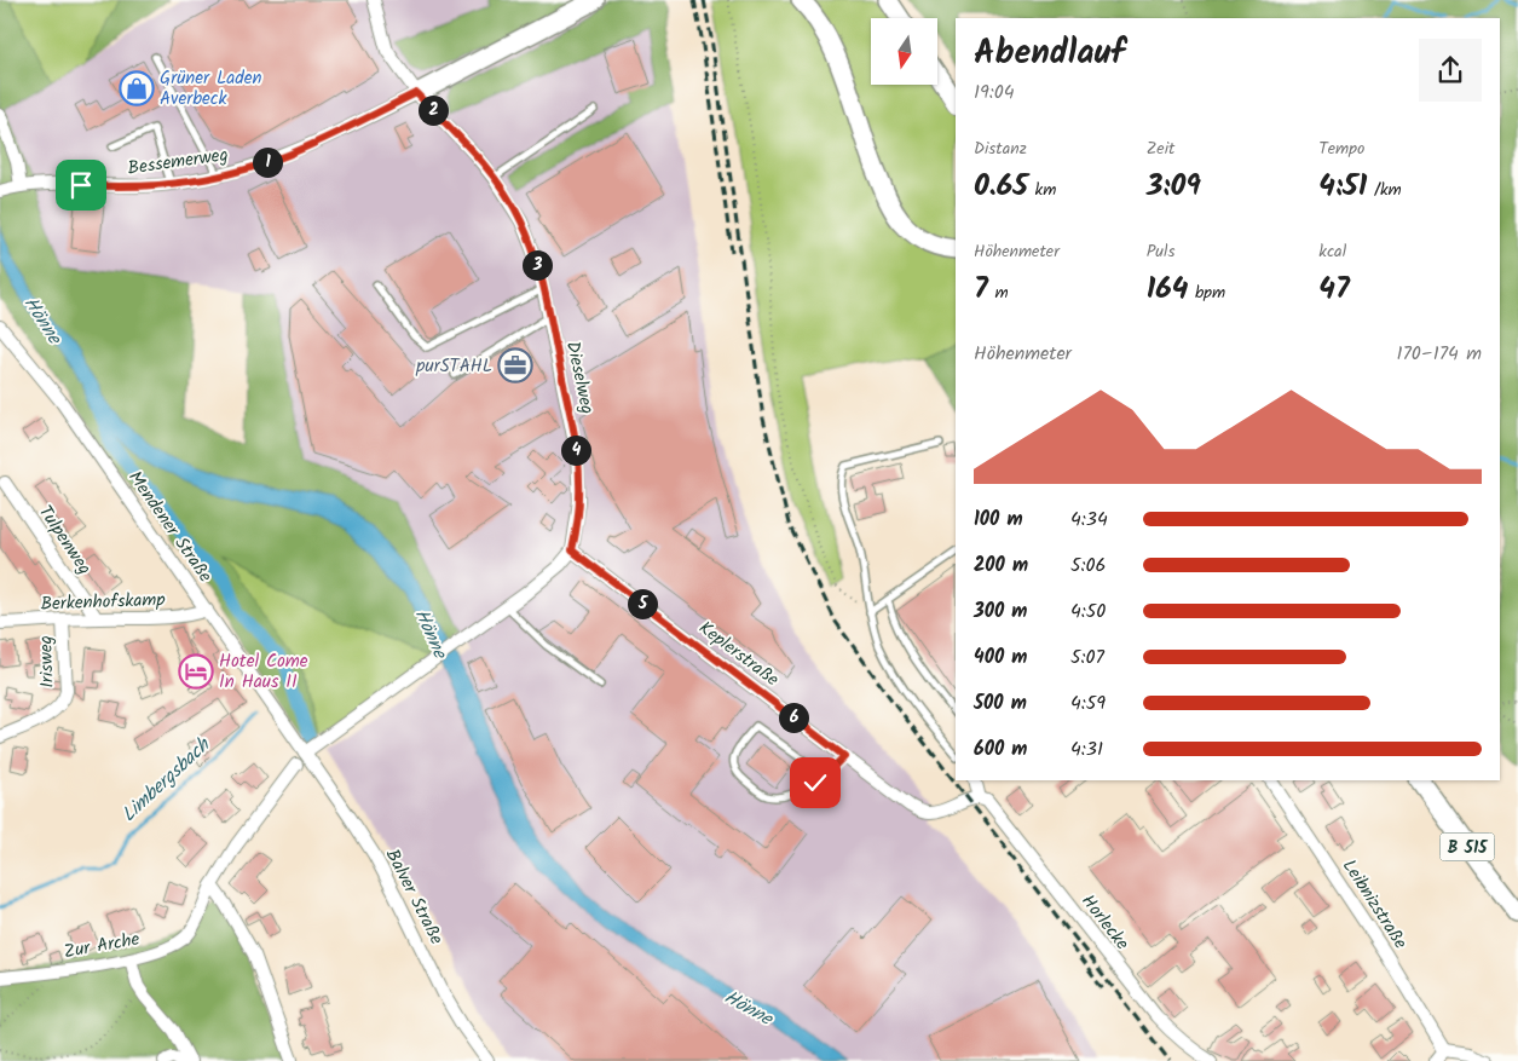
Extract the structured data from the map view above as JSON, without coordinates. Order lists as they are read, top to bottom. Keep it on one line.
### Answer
{"streets":{"main road":["B 515"],"street":["Bessemerweg","Dieselweg","Mendener Straße","Tulpenweg","Berkenhofskamp","Keplerstraße","Irisweg","Balver Straße","Leibnizstraße","Horlecke","Zur Arche"]},"crossings":[["Bessemerweg","Dieselweg"],["Dieselweg","Keplerstraße"],["Mendener Straße","Berkenhofskamp"],["Mendener Straße","Balver Straße"],["Tulpenweg","Berkenhofskamp"],["Berkenhofskamp","Irisweg"],["Keplerstraße","Horlecke"]],"water":["Hönne","Limbergsbach"],"places":{"shop":["Grüner Laden Averbeck"],"office":["purSTAHL"],"hotel":["Hotel Come In Haus II"]},"north":"bottom","page":{"heading":["Abendlauf","19:04"],"pins":["2","1","3","4","5","6"],"stats":[["Distanz","0.65 km"],["Zeit","3:09"],["Tempo","4:51 /km"],["Höhenmeter","7 m"],["Puls","164 bpm"],["kcal","47"]],"chart":["Höhenmeter","170–174 m"],"list":[{"name":"100 m","note":"4:34"},{"name":"200 m","note":"5:06"},{"name":"300 m","note":"4:50"},{"name":"400 m","note":"5:07"},{"name":"500 m","note":"4:59"},{"name":"600 m","note":"4:31"}]}}
